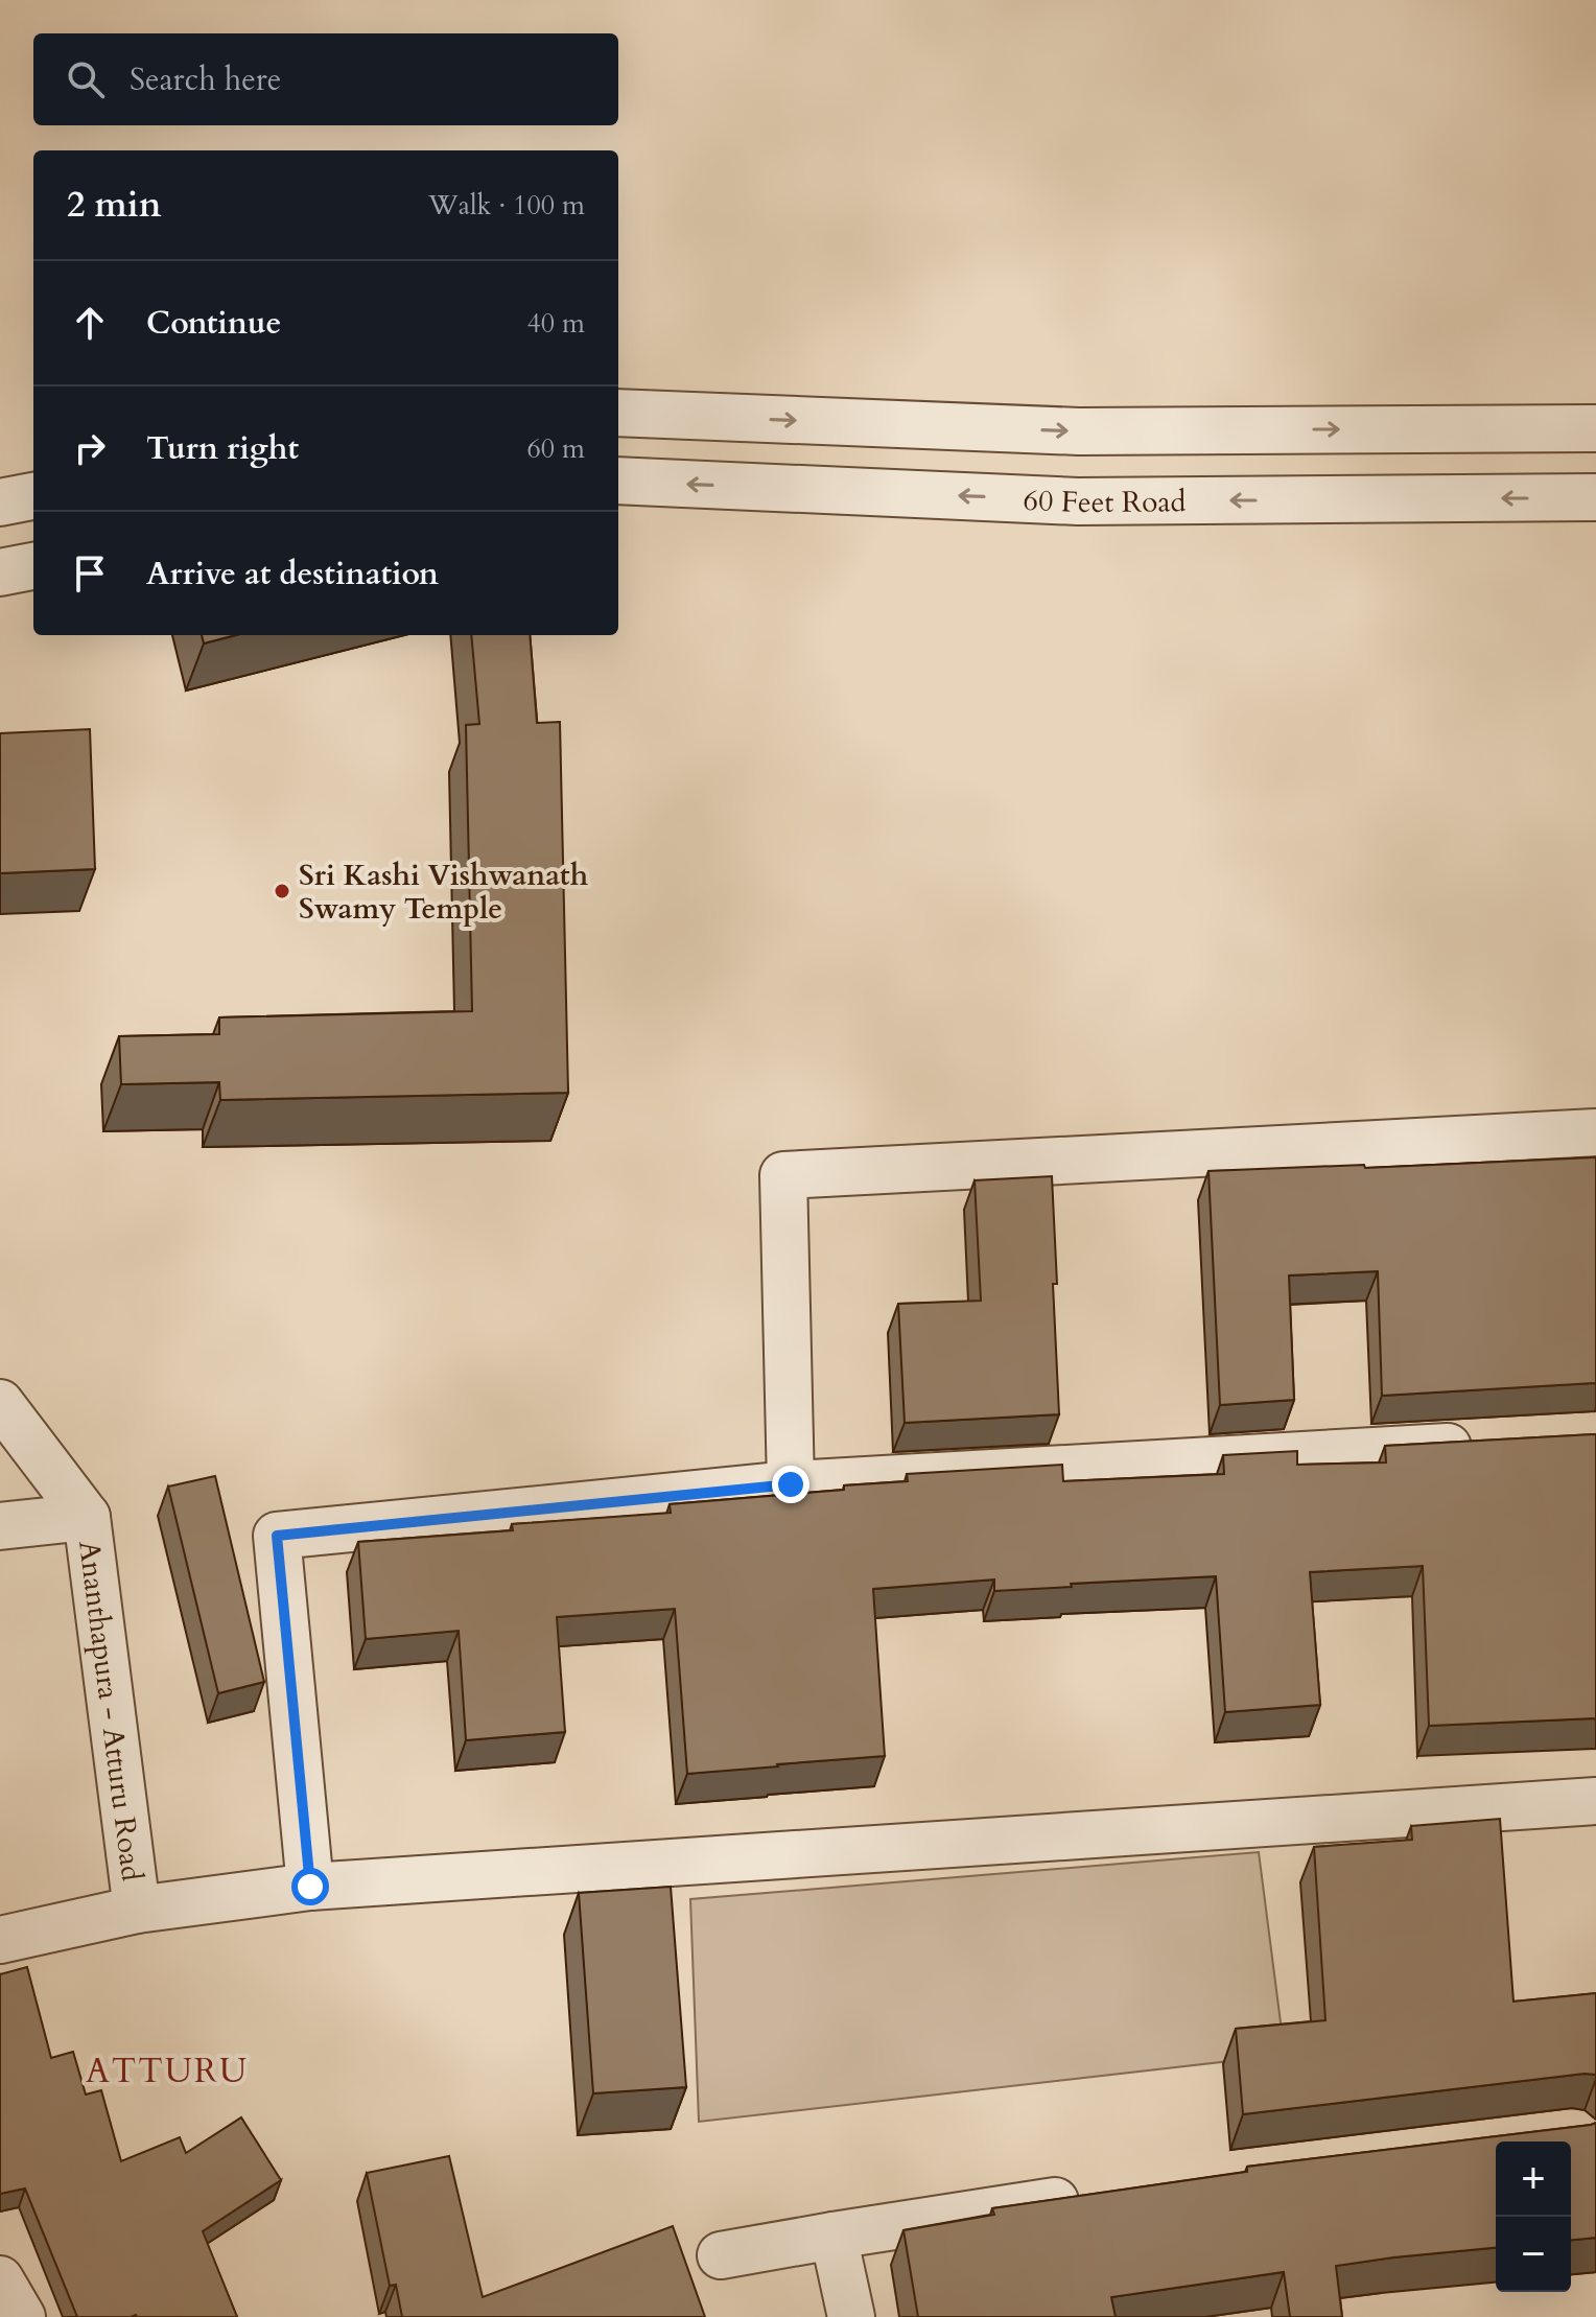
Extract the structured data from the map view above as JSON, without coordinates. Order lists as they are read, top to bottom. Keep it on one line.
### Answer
{"streets":{"street":["60 Feet Road","Ananthapura - Atturu Road"]},"districts":["ATTURU"],"places":["Sri Kashi Vishwanath Swamy Temple"],"page":{"search":"Search here","heading":["2 min","Walk · 100 m"],"list":[["Continue","40 m"],["Turn right","60 m"],"Arrive at destination"],"map_buttons":["+","−"]}}
